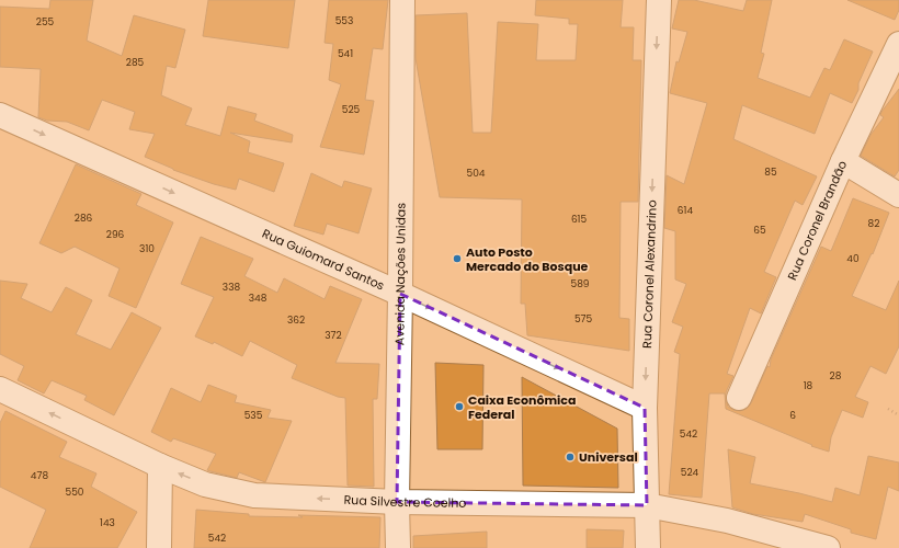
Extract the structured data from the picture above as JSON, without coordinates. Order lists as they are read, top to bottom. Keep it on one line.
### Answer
{"streets":{"street":["Rua Coronel Brandão","Rua Guiomard Santos","Avenida Nações Unidas","Rua Coronel Alexandrino","Rua Silvestre Coelho"]},"crossings":[["Rua Guiomard Santos","Avenida Nações Unidas"],["Rua Guiomard Santos","Rua Coronel Alexandrino"],["Avenida Nações Unidas","Rua Silvestre Coelho"],["Rua Coronel Alexandrino","Rua Silvestre Coelho"]],"one_way":["Rua Guiomard Santos","Rua Coronel Alexandrino","Rua Silvestre Coelho"],"places":["Auto Posto Mercado do Bosque","Caixa Econômica Federal","Universal"],"house_numbers":["553","255","541","285","525","85","504","614","286","615","82","65","296","310","40","589","338","348","575","362","372","28","18","535","6","542","524","478","550","143","542"]}
